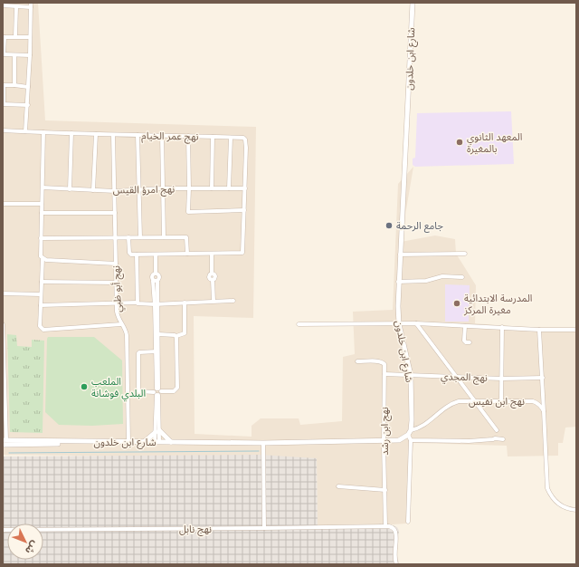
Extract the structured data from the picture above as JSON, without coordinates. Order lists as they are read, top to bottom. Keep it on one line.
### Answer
{"streets":{"street":["شارع ابن خلدون","نهج عمر الخيام","نهج امرؤ القيس","نهج أبو ظبي","نهج المجدي","نهج ابن نفيس","نهج ابن رشد","نهج نابل"]},"crossings":[["شارع ابن خلدون","نهج أبو ظبي"],["شارع ابن خلدون","نهج المجدي"],["شارع ابن خلدون","نهج ابن نفيس"],["شارع ابن خلدون","نهج ابن رشد"],["نهج عمر الخيام","نهج امرؤ القيس"],["نهج عمر الخيام","نهج أبو ظبي"],["نهج امرؤ القيس","نهج أبو ظبي"],["نهج المجدي","نهج ابن رشد"],["نهج ابن رشد","نهج نابل"]],"places":["المعهد الثانوي بالمغيرة","جامع الرحمة","المدرسة الابتدائية مغيرة المركز","الملعب البلدي فوشانة"],"north":"bottom right"}
